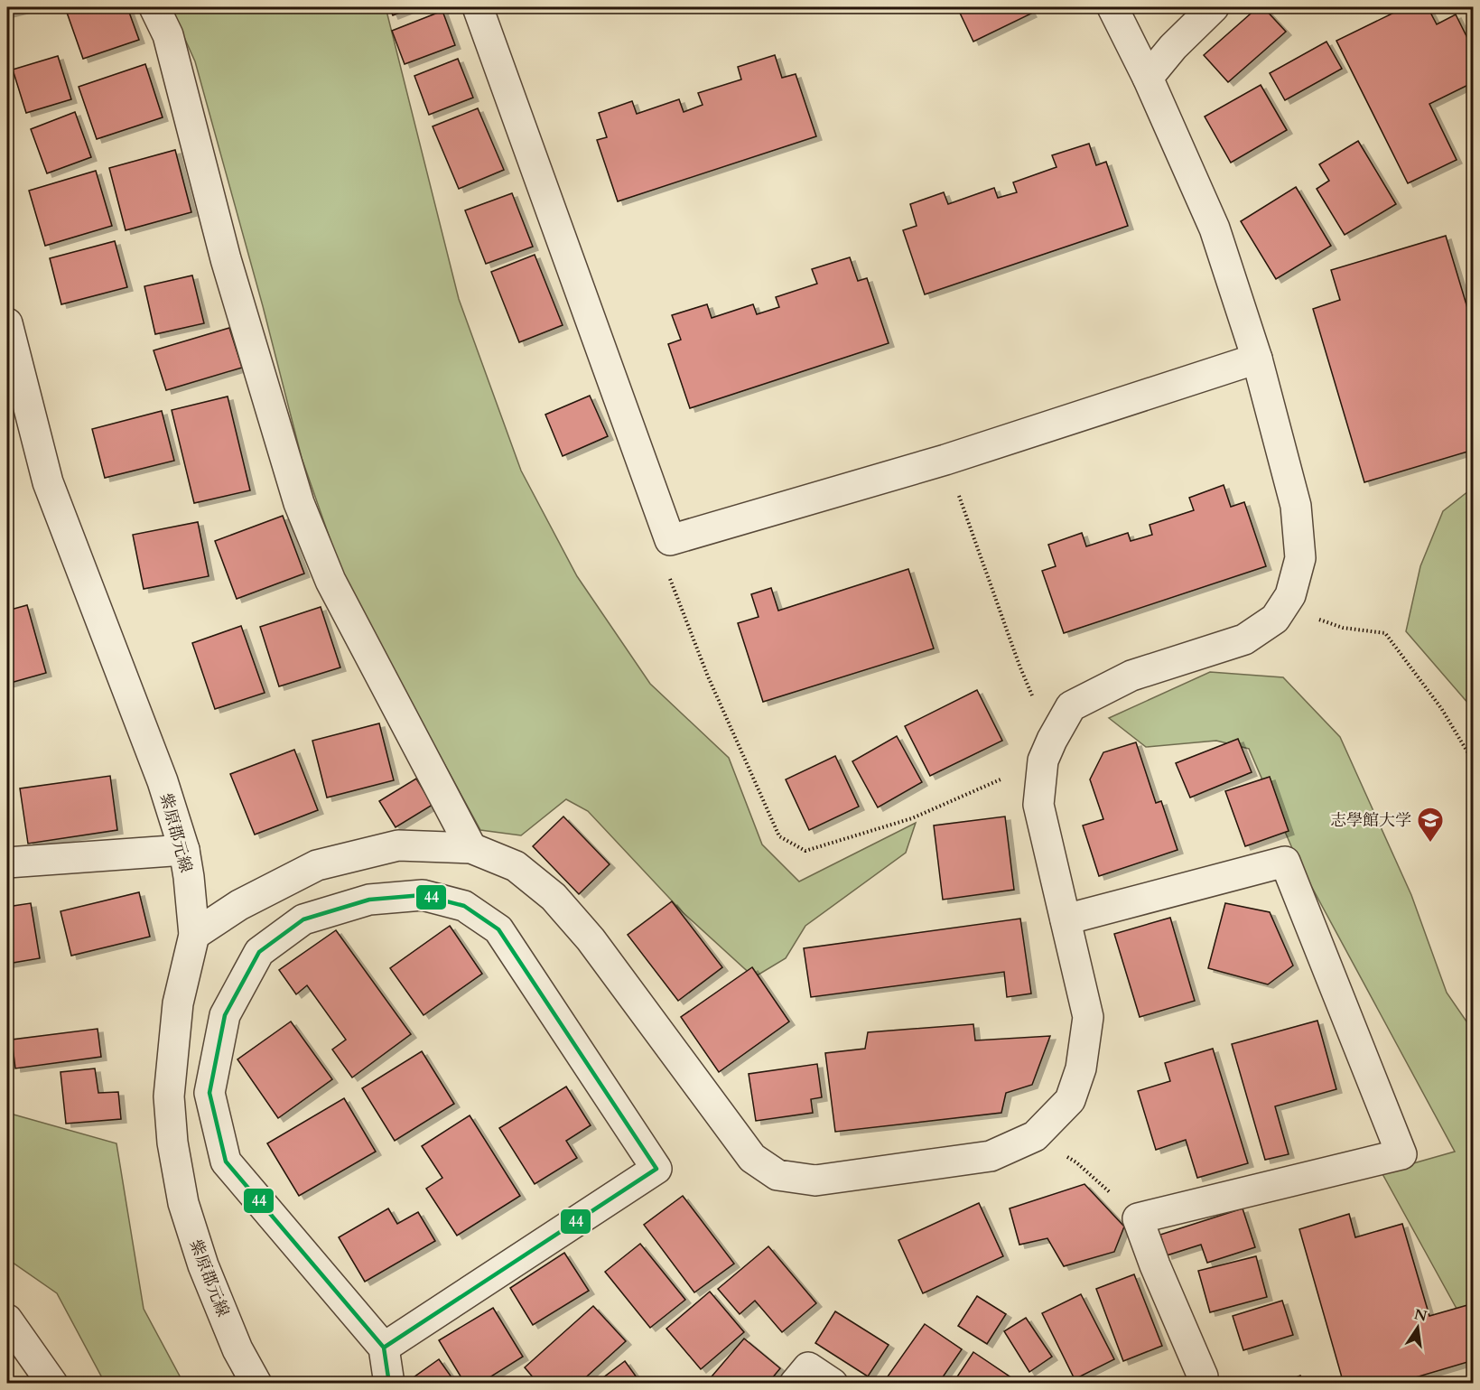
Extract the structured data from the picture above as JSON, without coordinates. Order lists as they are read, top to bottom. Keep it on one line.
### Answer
{"streets":{"street":["紫原郡元線"]},"places":{"school or university":["志學館大学"]},"lines":["transit line 44"],"north":"top"}
